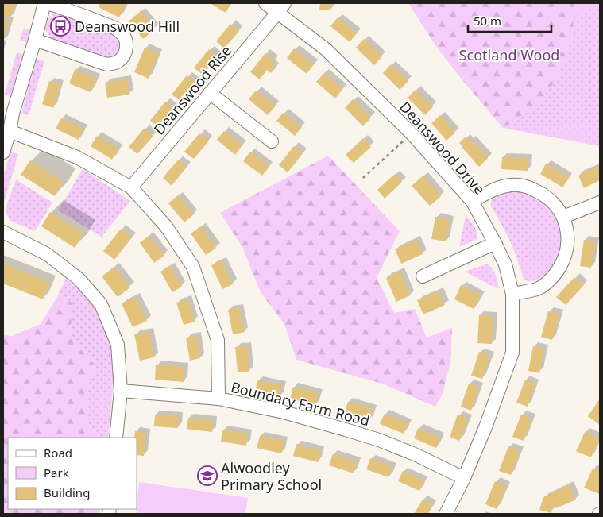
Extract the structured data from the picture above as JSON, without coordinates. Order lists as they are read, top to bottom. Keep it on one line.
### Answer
{"streets":{"street":["Deanswood Rise","Deanswood Drive","Boundary Farm Road"]},"crossings":[["Deanswood Rise","Deanswood Drive"],["Deanswood Drive","Boundary Farm Road"]],"parks":["Scotland Wood"],"places":{"bus stop":["Deanswood Hill"],"school or university":["Alwoodley Primary School"]},"legend":["Road","Park","Building"],"scale_bar":"50 m"}
